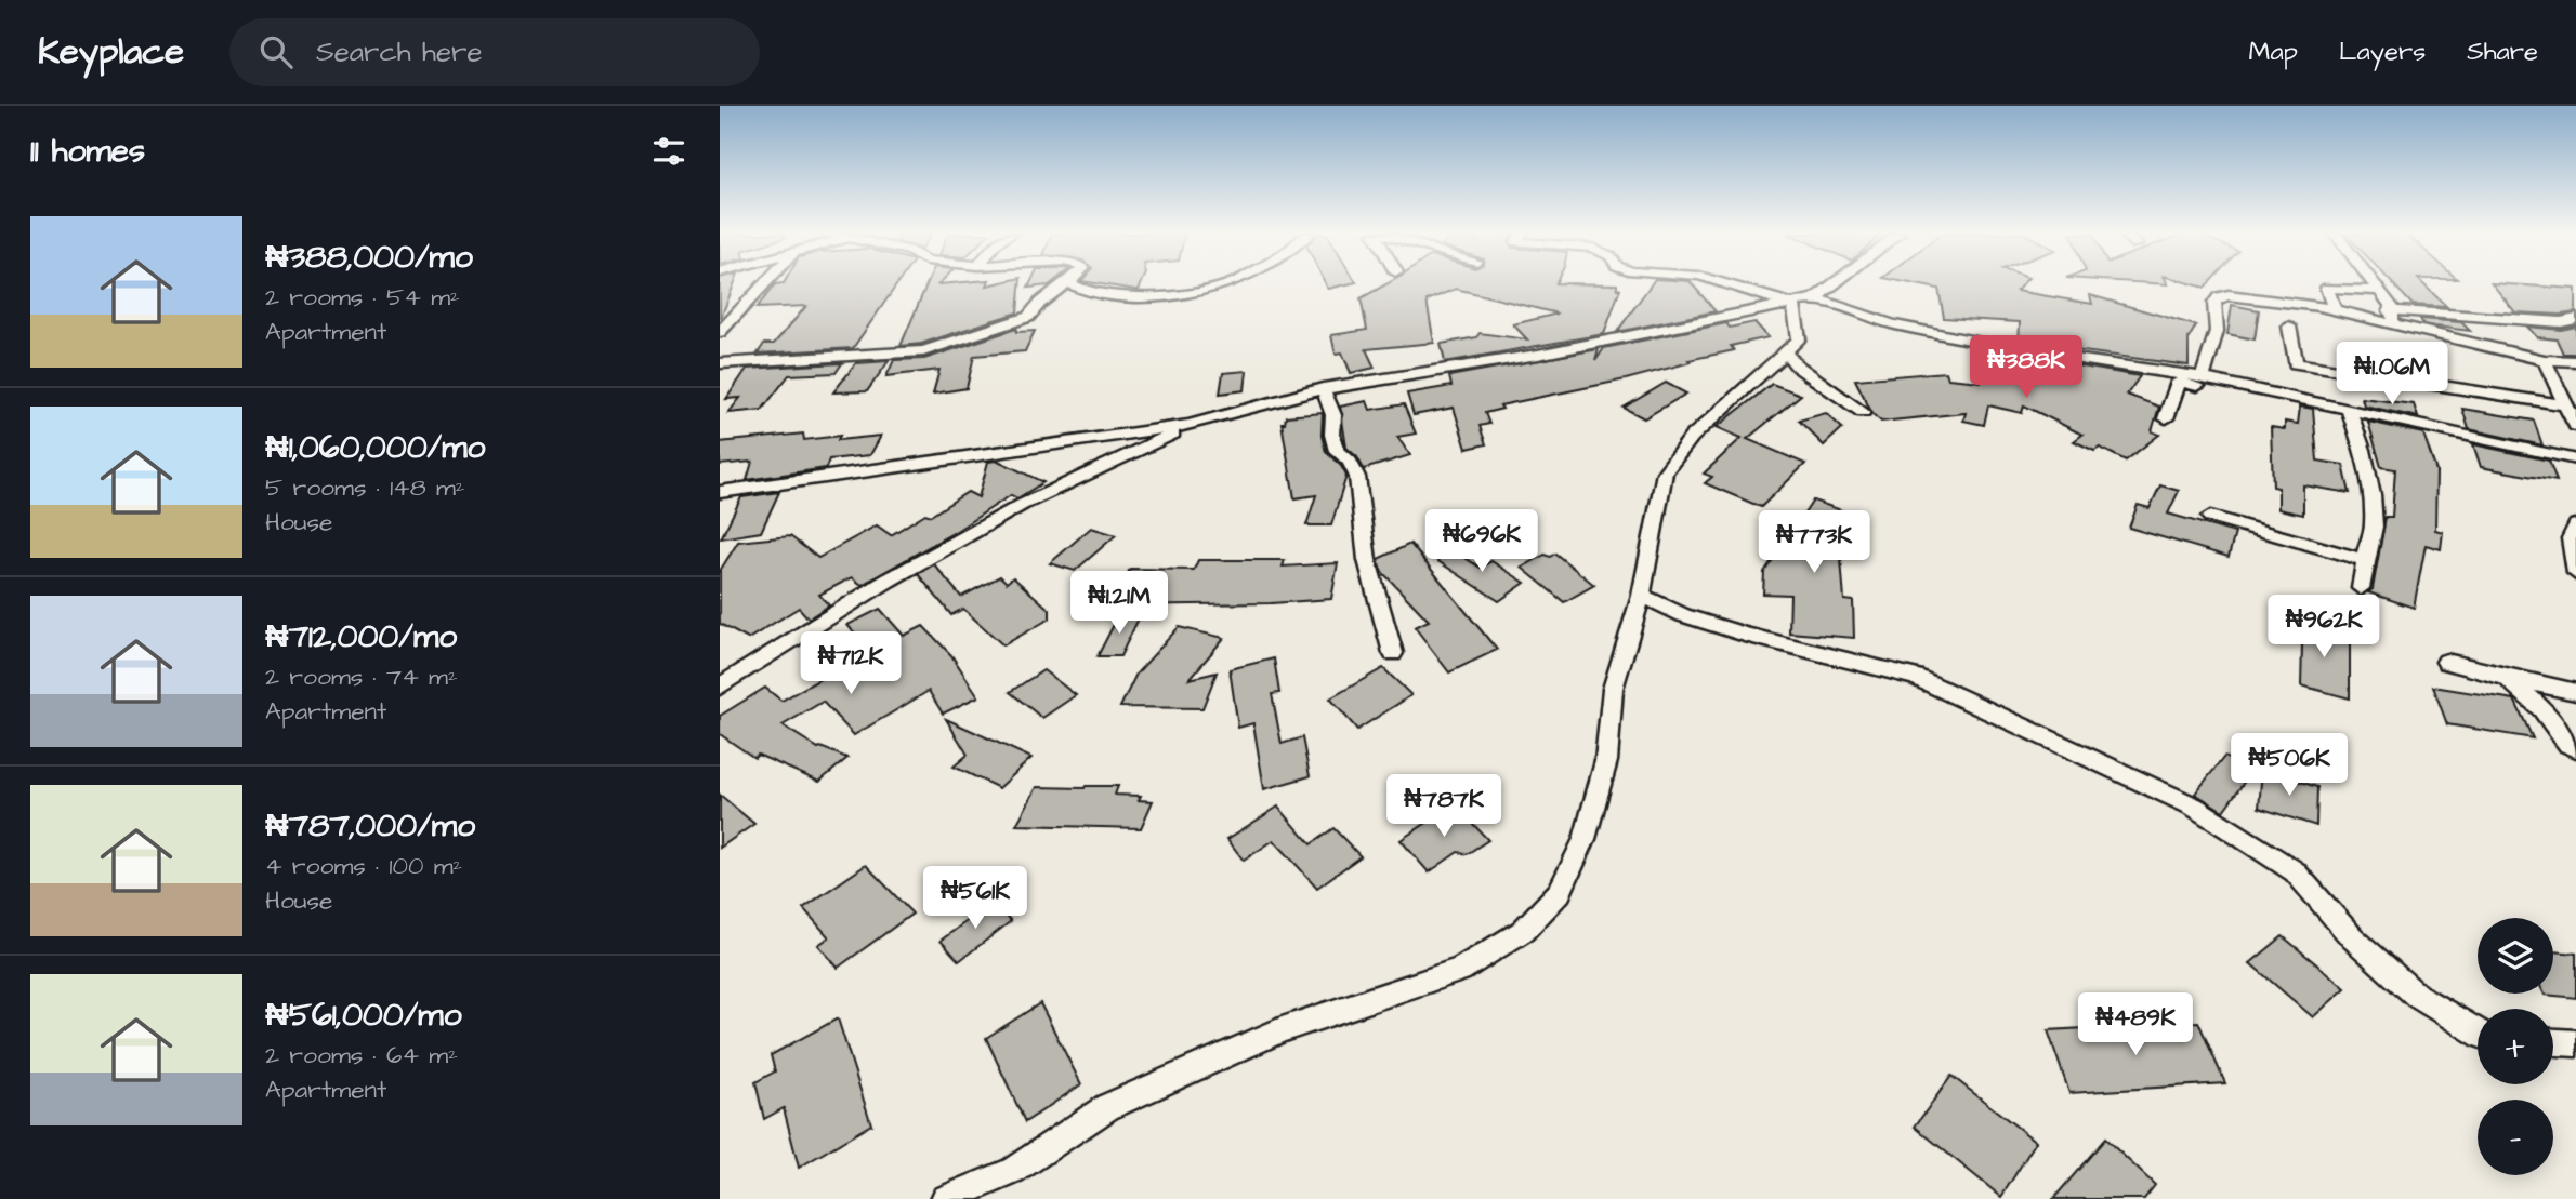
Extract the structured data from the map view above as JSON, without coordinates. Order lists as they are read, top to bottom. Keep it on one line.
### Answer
{"page":{"header":"Keyplace","search":"Search here","nav":["Map","Layers","Share"],"heading":"11 homes","list":[{"name":"₦388,000/mo","note":"2 rooms · 54 m² · Apartment"},{"name":"₦1,060,000/mo","note":"5 rooms · 148 m² · House"},{"name":"₦712,000/mo","note":"2 rooms · 74 m² · Apartment"},{"name":"₦787,000/mo","note":"4 rooms · 100 m² · House"},{"name":"₦561,000/mo","note":"2 rooms · 64 m² · Apartment"}],"price":["₦388K","₦1.06M","₦696K","₦773K","₦1.21M","₦962K","₦712K","₦506K","₦787K","₦561K","₦489K"],"map_buttons":["+","−"]}}
